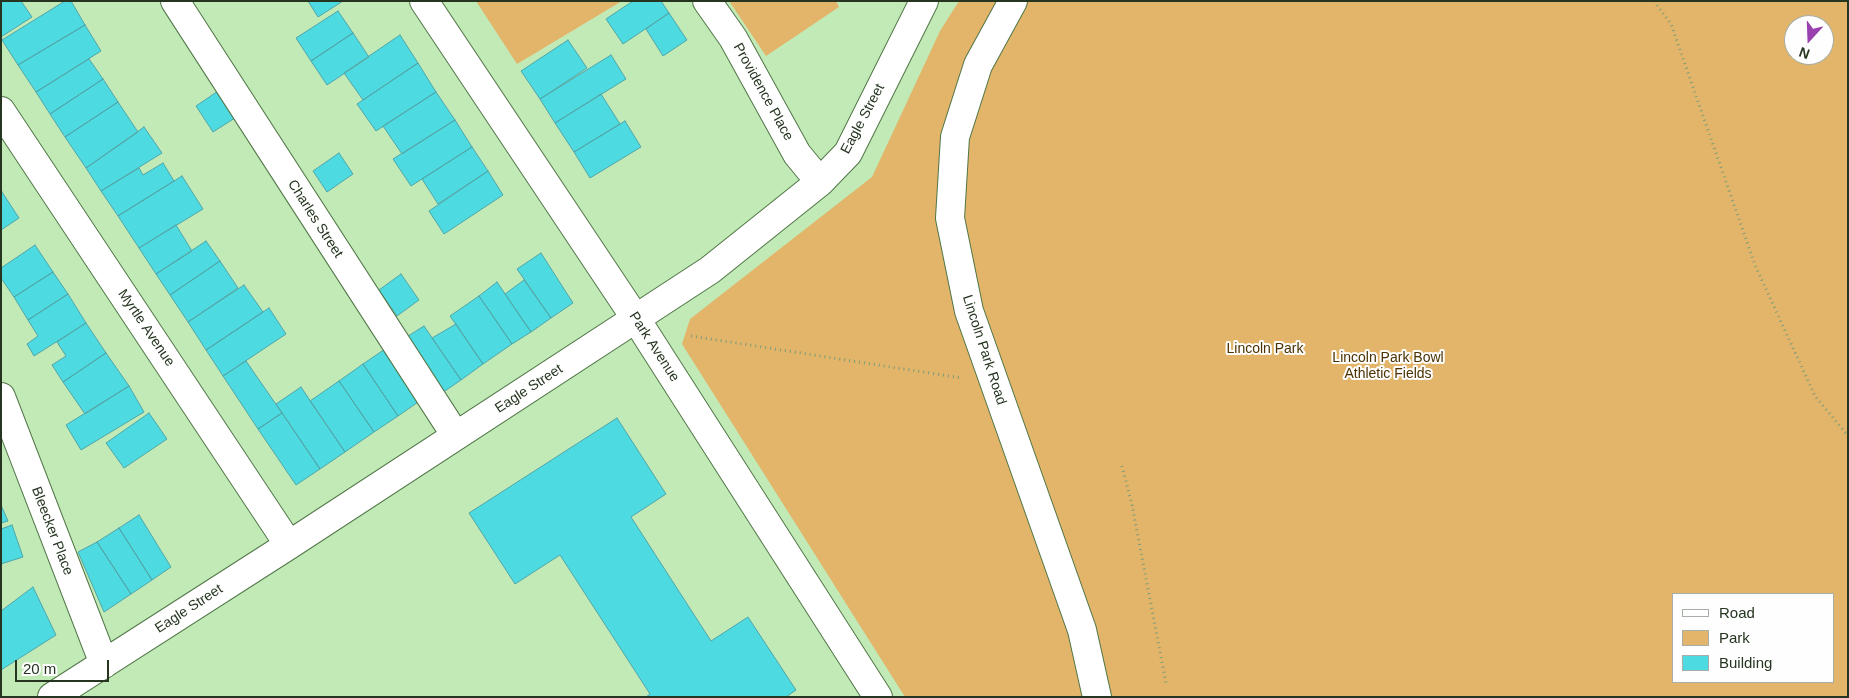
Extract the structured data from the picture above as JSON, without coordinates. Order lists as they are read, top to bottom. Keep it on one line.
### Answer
{"streets":{"street":["Providence Place","Eagle Street","Charles Street","Myrtle Avenue","Park Avenue","Lincoln Park Road","Bleecker Place"]},"crossings":[["Providence Place","Eagle Street"],["Eagle Street","Charles Street"],["Eagle Street","Myrtle Avenue"],["Eagle Street","Park Avenue"],["Eagle Street","Bleecker Place"]],"parks":["Lincoln Park","Lincoln Park Bowl Athletic Fields"],"legend":["Road","Park","Building"],"scale_bar":"20 m","north":"bottom"}
